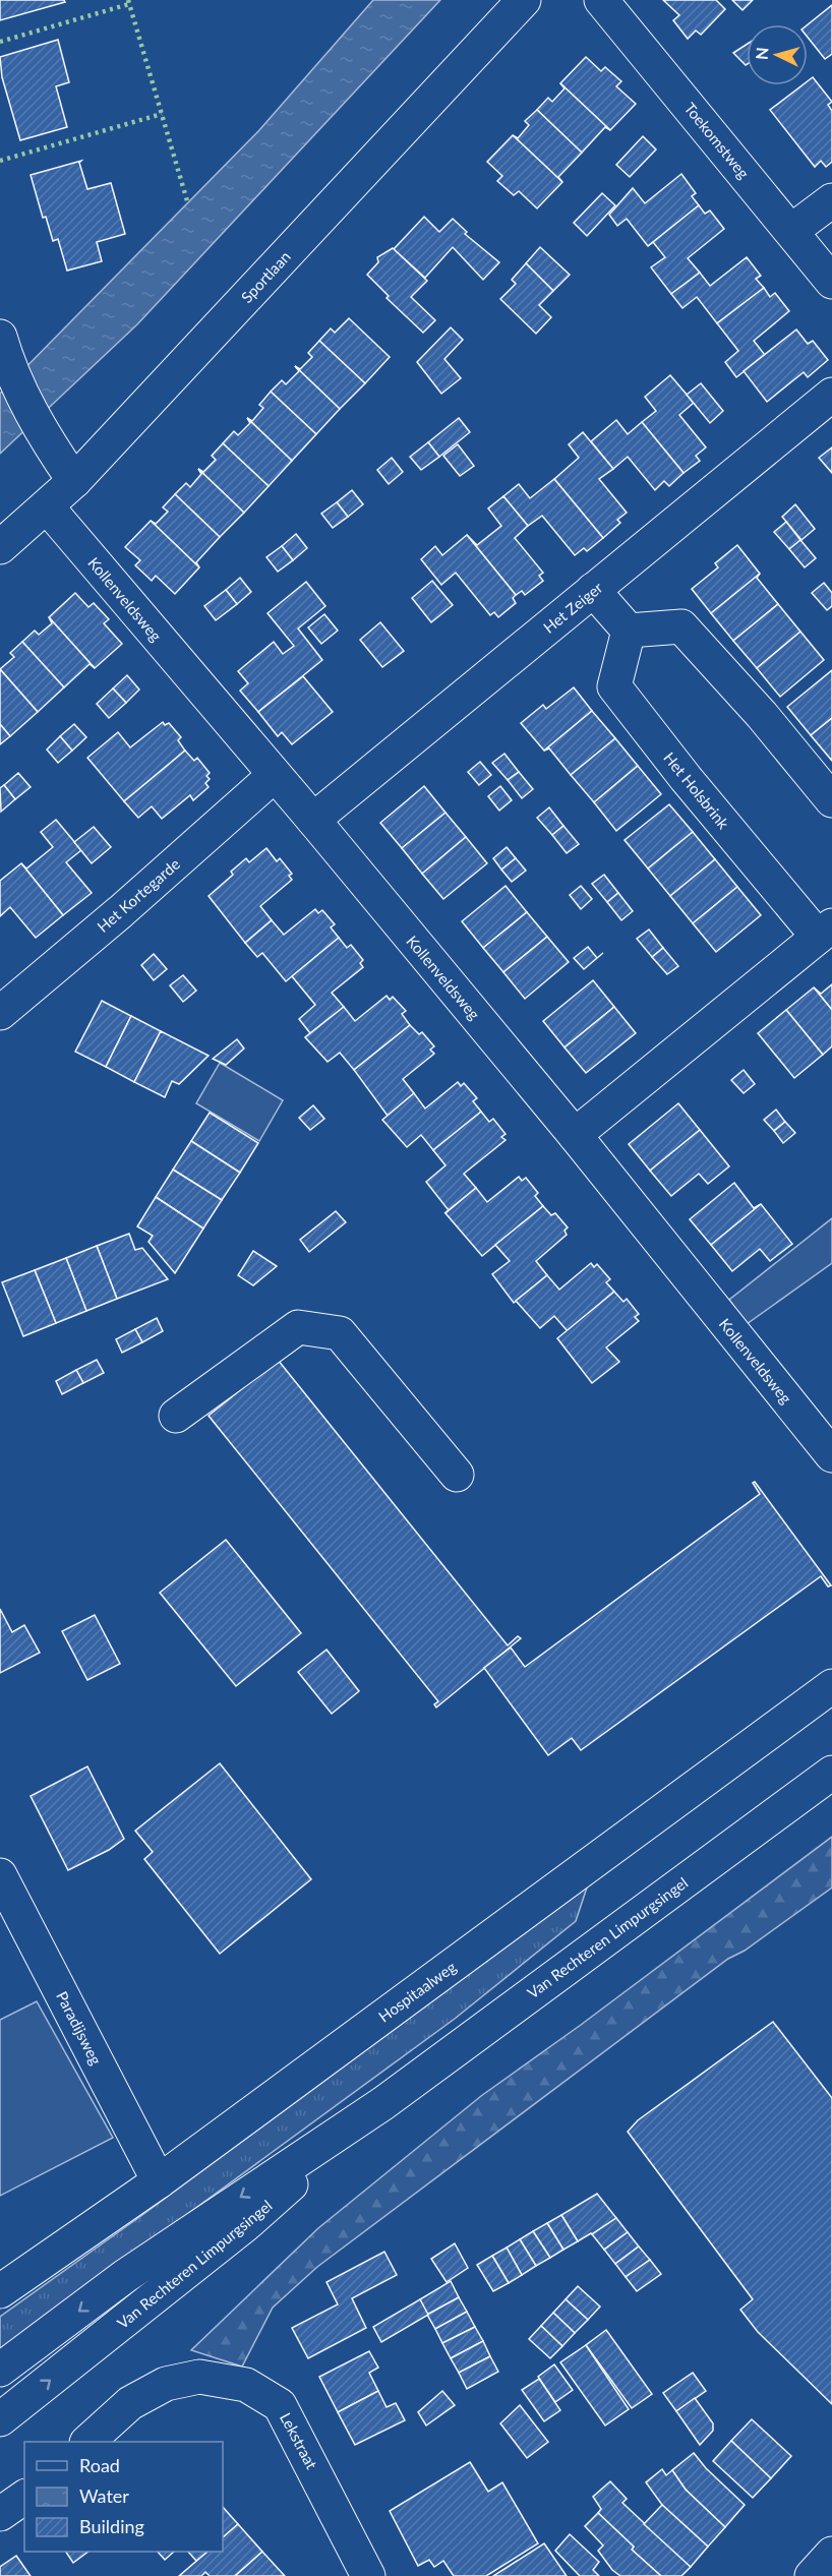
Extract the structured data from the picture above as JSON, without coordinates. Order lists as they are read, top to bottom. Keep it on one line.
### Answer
{"streets":{"street":["Toekomstweg","Sportlaan","Kollenveldsweg","Het Zeiger","Het Holsbrink","Het Kortegarde","Van Rechteren Limpurgsingel","Hospitaalweg","Paradijsweg","Lekstraat"]},"crossings":[["Sportlaan","Kollenveldsweg"],["Kollenveldsweg","Het Zeiger"],["Kollenveldsweg","Het Holsbrink"],["Kollenveldsweg","Het Kortegarde"],["Hospitaalweg","Paradijsweg"]],"legend":["Road","Water","Building"],"north":"left"}
